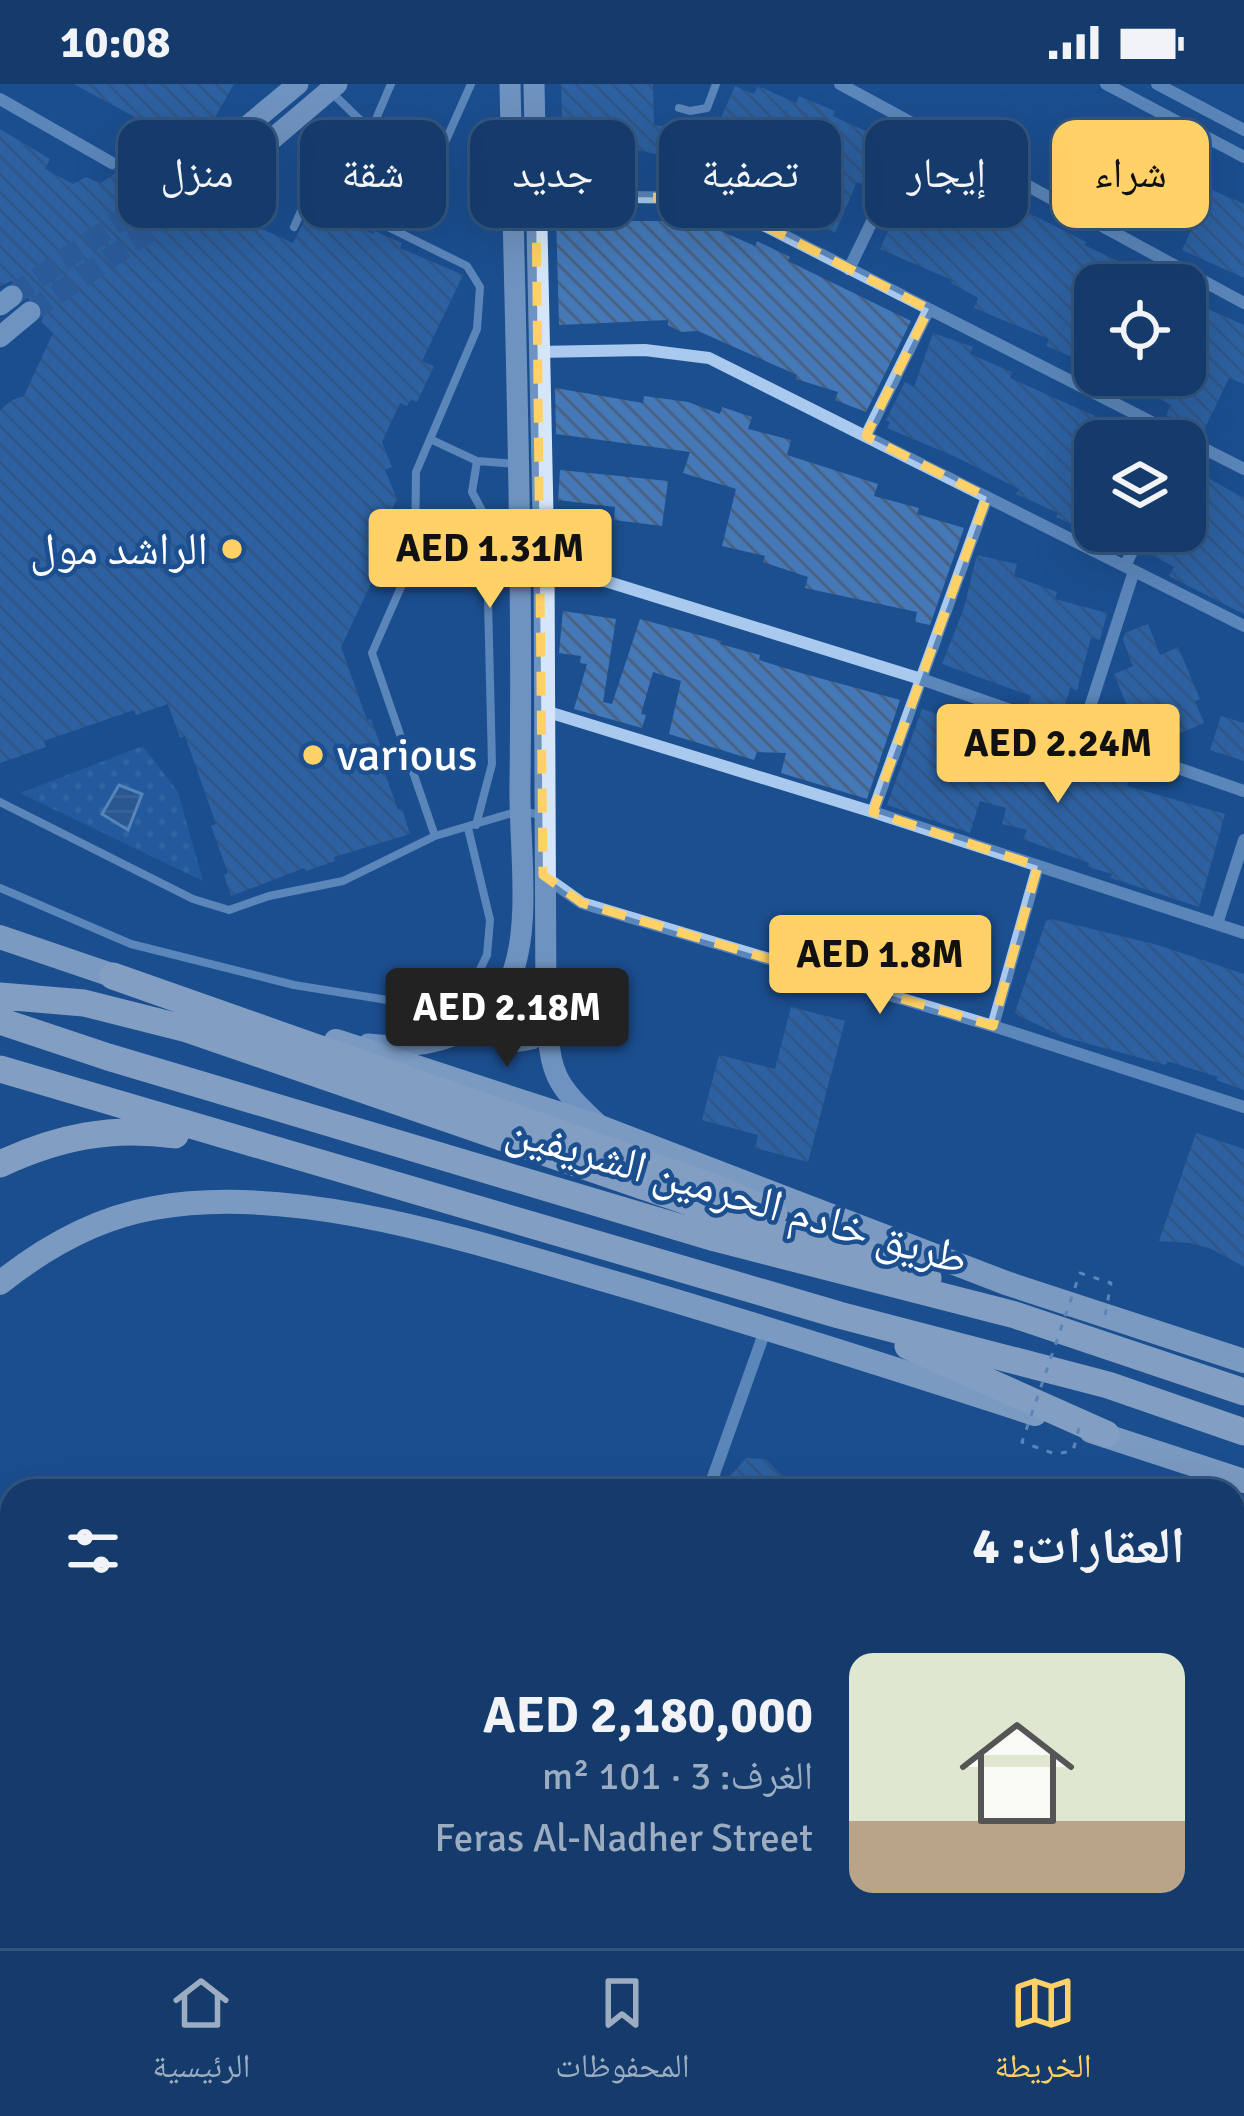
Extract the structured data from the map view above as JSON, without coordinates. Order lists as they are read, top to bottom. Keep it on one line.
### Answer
{"streets":{"highway":["طريق خادم الحرمين الشريفين"]},"places":["الراشد مول","various"],"page":{"status":"10:08","chip":["شراء","إيجار","تصفية","جديد","شقة","منزل"],"price":["AED 1.31M","AED 2.24M","AED 1.8M","AED 2.18M"],"heading":"العقارات: 4","list":[{"name":"AED 2,180,000","note":"الغرف: 3 · 101 m² · Feras Al-Nadher Street"}],"tabs":["الخريطة","المحفوظات","الرئيسية"]}}
